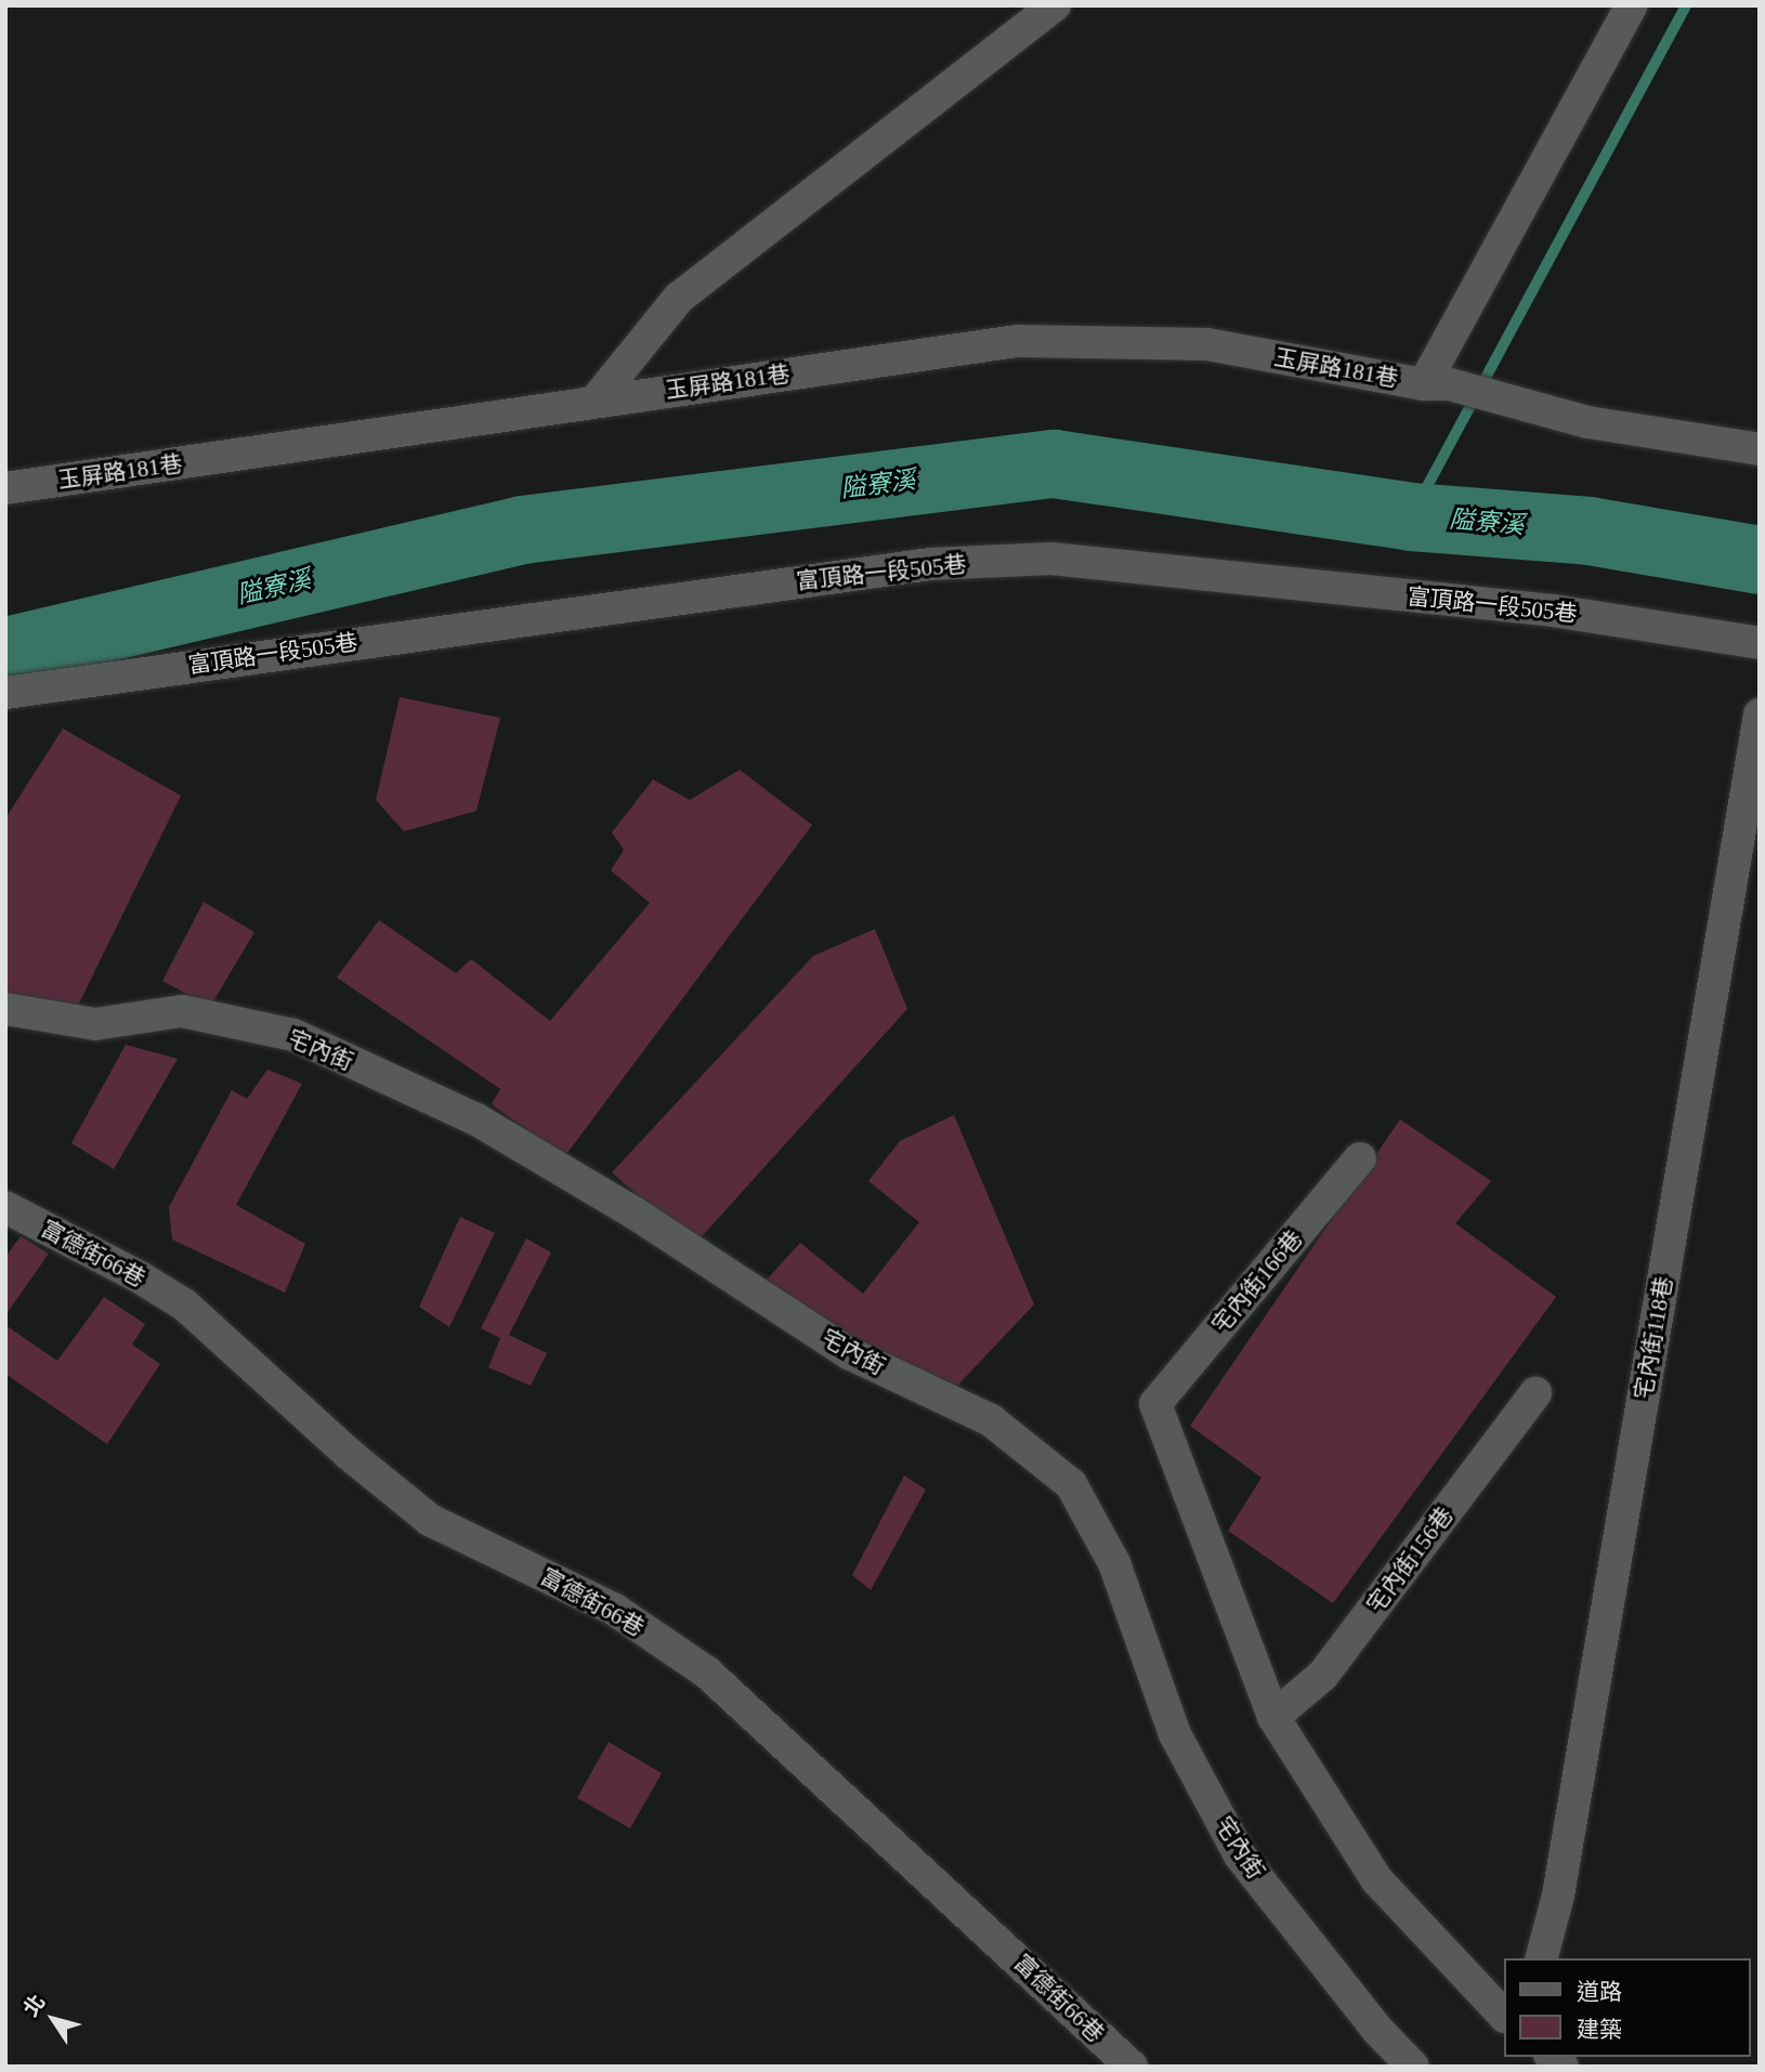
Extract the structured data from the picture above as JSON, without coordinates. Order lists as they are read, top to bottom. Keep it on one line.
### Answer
{"streets":{"street":["玉屏路181巷","富頂路一段505巷","宅內街","富德街66巷","宅內街166巷","宅內街118巷","宅內街156巷"]},"crossings":[["宅內街166巷","宅內街156巷"]],"water":["隘寮溪"],"legend":["道路","建築"],"north":"top left"}
